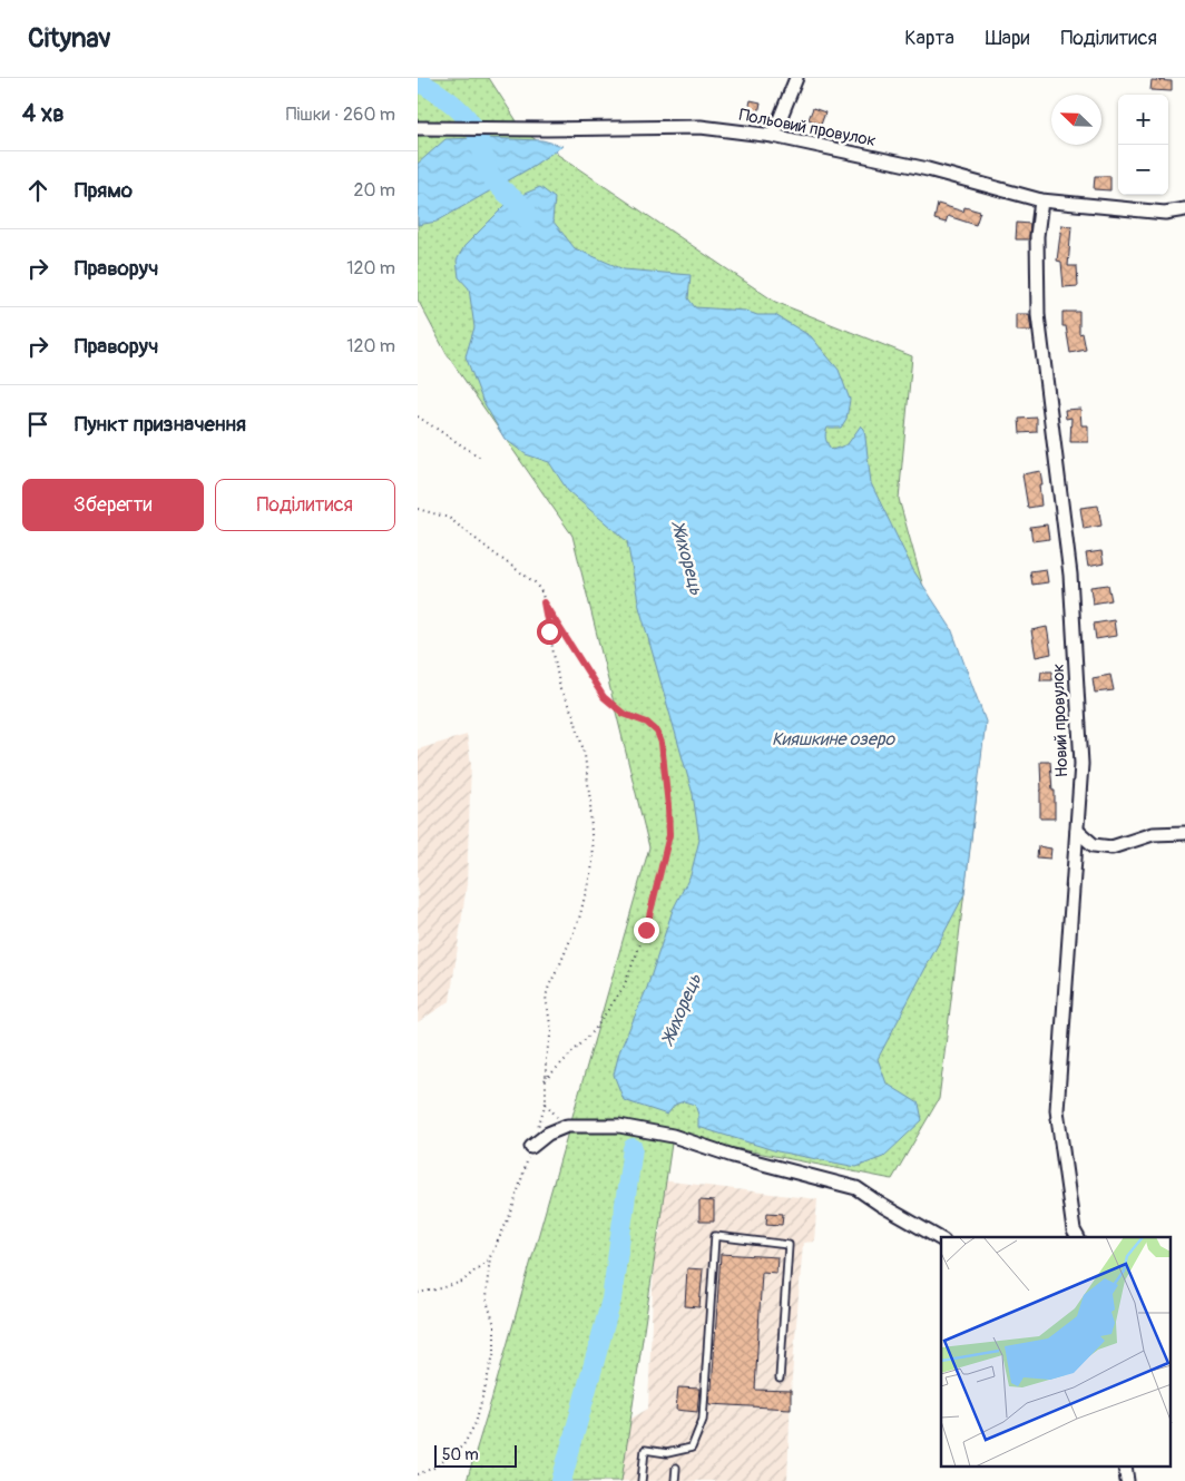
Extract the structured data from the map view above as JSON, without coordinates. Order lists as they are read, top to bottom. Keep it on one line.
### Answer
{"streets":{"street":["Польовий провулок","Новий провулок"]},"crossings":[["Польовий провулок","Новий провулок"]],"water":["Жихорець","Кияшкине озеро"],"scale_bar":"50 m","north":"top left","page":{"header":"Citynav","nav":["Карта","Шари","Поділитися"],"heading":["4 хв","Пішки · 260 m"],"map_buttons":["+","−"],"list":[["Прямо","20 m"],["Праворуч","120 m"],["Праворуч","120 m"],"Пункт призначення"],"buttons":["Зберегти","Поділитися"],"scale":"50 m"}}
